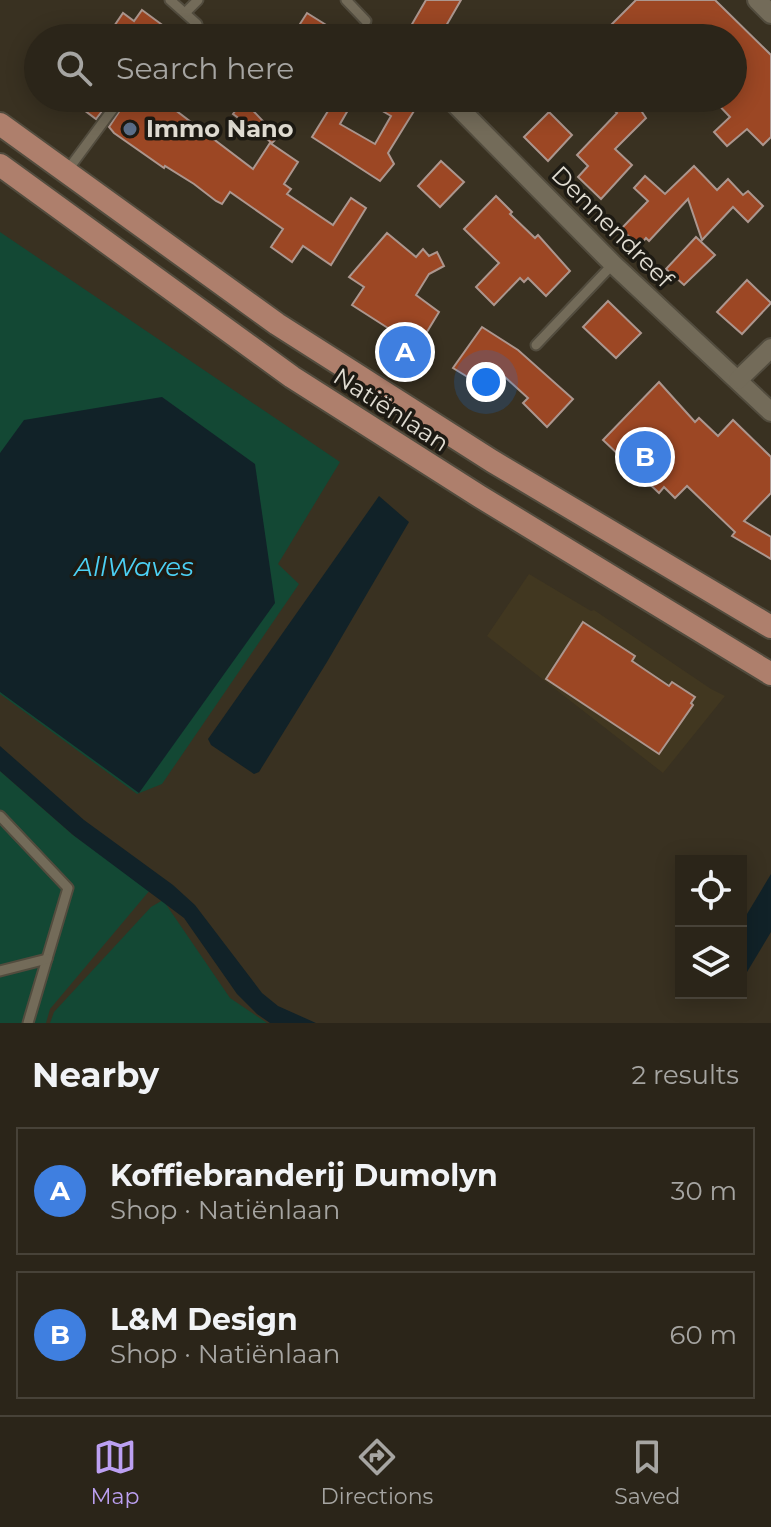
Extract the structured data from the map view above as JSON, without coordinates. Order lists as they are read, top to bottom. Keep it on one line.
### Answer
{"streets":{"main road":["Natiënlaan"],"street":["Dennendreef"]},"water":["AllWaves"],"places":["Immo Nano"],"page":{"search":"Search here","pins":["A","B"],"heading":["Nearby","2 results"],"list":[{"mark":"A","name":"Koffiebranderij Dumolyn","note":"Shop · Natiënlaan","value":"30 m"},{"mark":"B","name":"L&M Design","note":"Shop · Natiënlaan","value":"60 m"}],"nav":["Map","Directions","Saved"]}}
